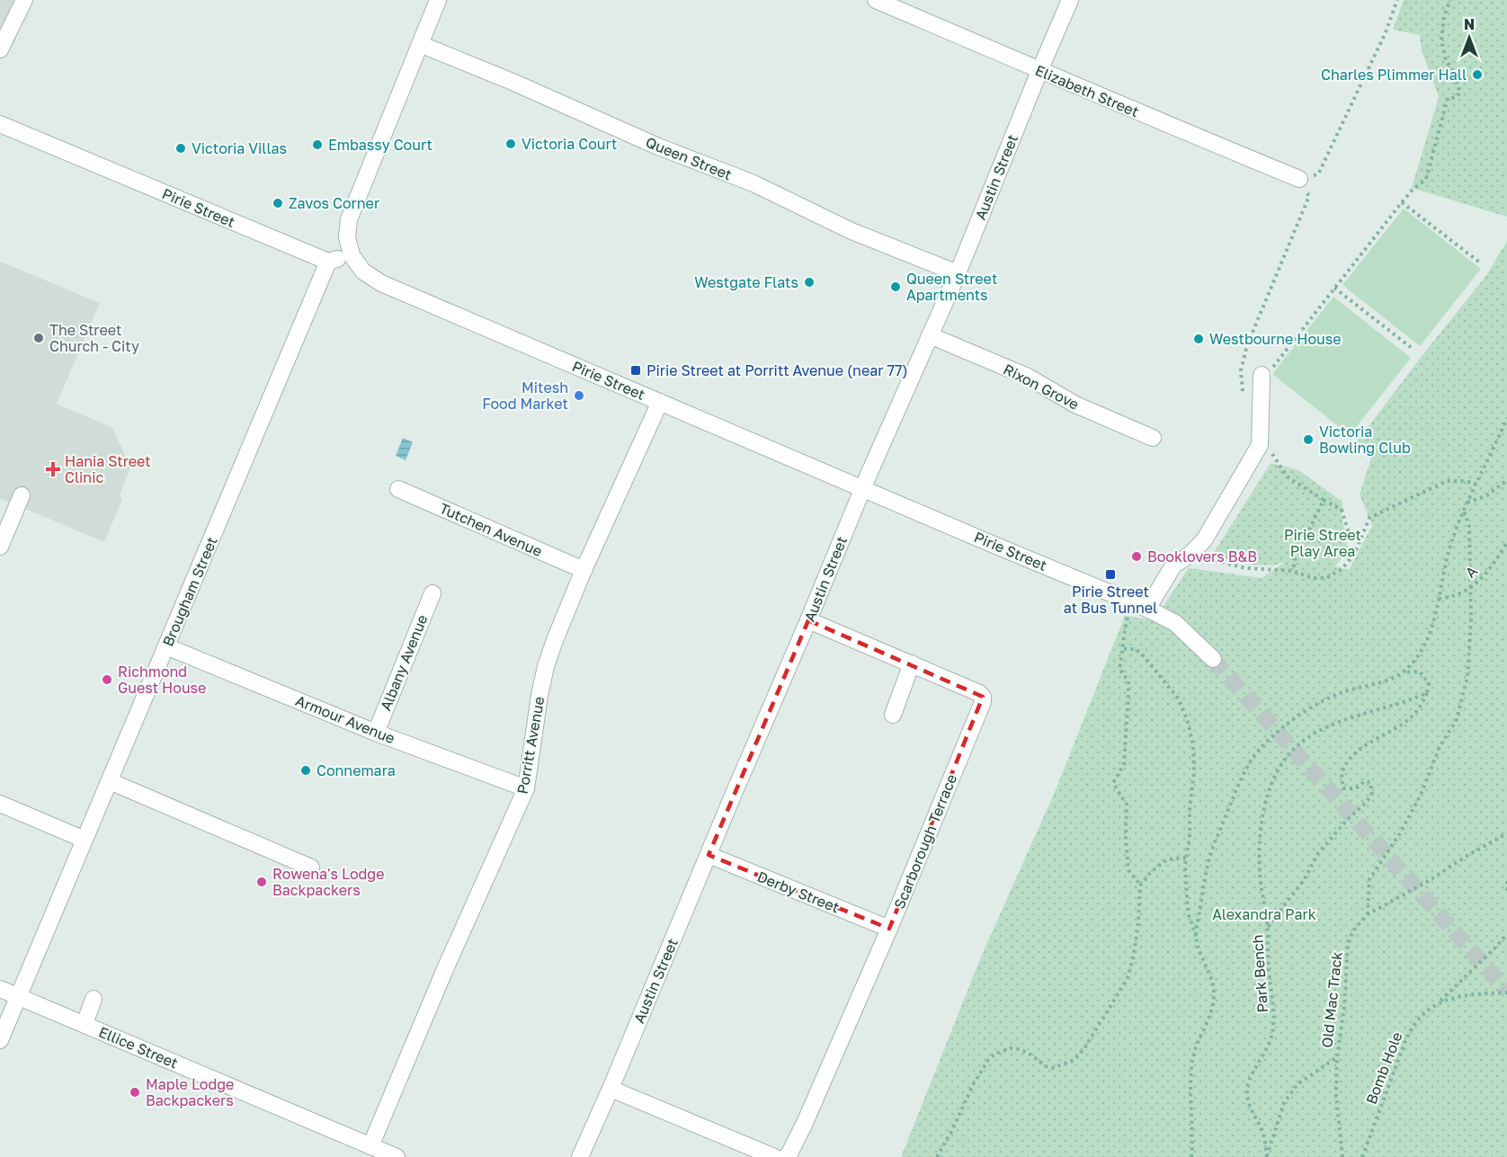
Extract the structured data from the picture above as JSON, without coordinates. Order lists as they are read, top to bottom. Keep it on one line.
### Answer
{"streets":{"street":["Elizabeth Street","Queen Street","Austin Street","Pirie Street","Rixon Grove","Tutchen Avenue","Brougham Street","Albany Avenue","Armour Avenue","Porritt Avenue","Scarborough Terrace","Derby Street","Ellice Street"],"path":["A","Park Bench","Old Mac Track","Bomb Hole"]},"crossings":[["Elizabeth Street","Austin Street"],["Queen Street","Austin Street"],["Austin Street","Pirie Street"],["Austin Street","Rixon Grove"],["Austin Street","Scarborough Terrace"],["Austin Street","Derby Street"],["Pirie Street","Brougham Street"],["Pirie Street","Porritt Avenue"],["Tutchen Avenue","Porritt Avenue"],["Brougham Street","Armour Avenue"],["Brougham Street","Ellice Street"],["Albany Avenue","Armour Avenue"],["Armour Avenue","Porritt Avenue"],["Porritt Avenue","Ellice Street"],["Scarborough Terrace","Derby Street"]],"parks":["Pirie Street Play Area","Alexandra Park"],"places":{"other":["Charles Plimmer Hall","Victoria Court","Embassy Court","Victoria Villas","Zavos Corner","Westgate Flats","Queen Street Apartments","The Street Church - City","Westbourne House","Mitesh Food Market","Victoria Bowling Club","Booklovers B&B","Richmond Guest House","Connemara","Rowena's Lodge Backpackers","Maple Lodge Backpackers"],"transit":["Pirie Street at Porritt Avenue (near 77)","Pirie Street at Bus Tunnel"],"health":["Hania Street Clinic"]},"north":"top"}
